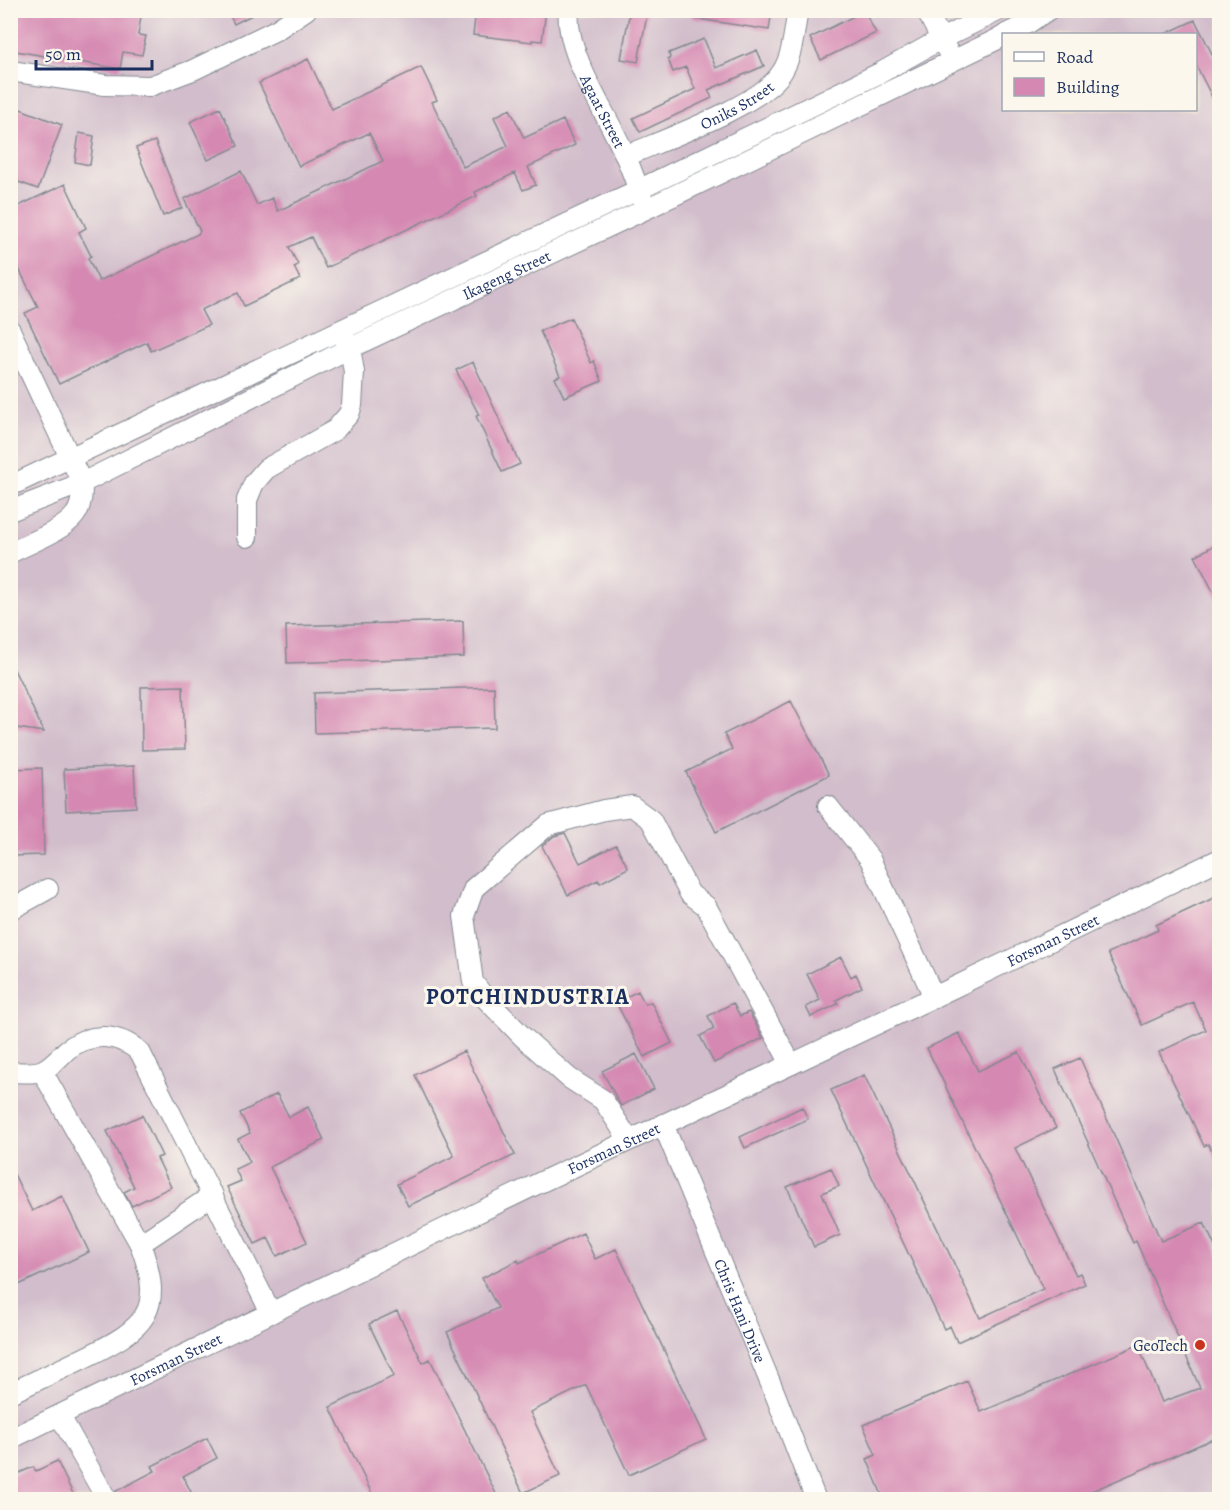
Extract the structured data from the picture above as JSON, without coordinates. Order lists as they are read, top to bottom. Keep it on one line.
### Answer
{"streets":{"street":["Oniks Street","Agaat Street","Ikageng Street","Forsman Street","Chris Hani Drive"]},"crossings":[["Oniks Street","Agaat Street"],["Agaat Street","Ikageng Street"],["Forsman Street","Chris Hani Drive"]],"districts":["POTCHINDUSTRIA"],"places":["GeoTech"],"legend":["Road","Building"],"scale_bar":"50 m"}
